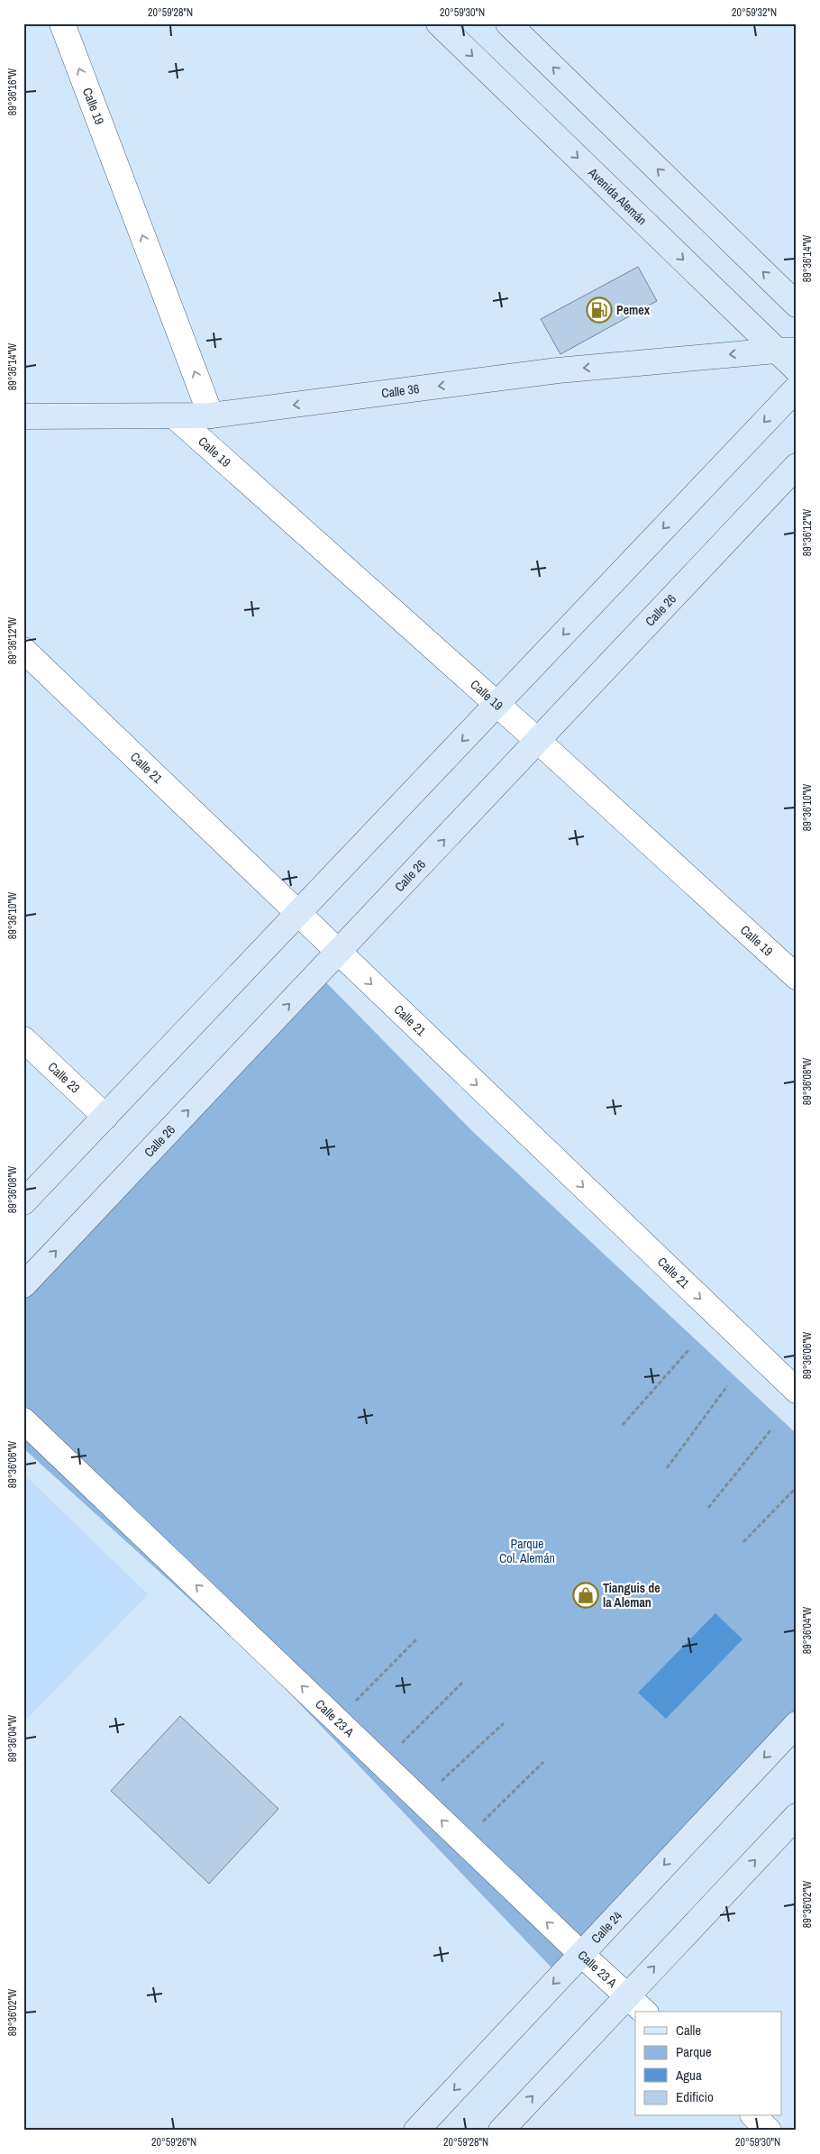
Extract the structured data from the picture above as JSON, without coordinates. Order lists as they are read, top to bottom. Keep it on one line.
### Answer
{"streets":{"street":["Calle 19","Avenida Alemán","Calle 36","Calle 26","Calle 21","Calle 23","Calle 23 A","Calle 24"]},"crossings":[["Calle 19","Calle 36"],["Calle 19","Calle 26"],["Avenida Alemán","Calle 36"],["Calle 26","Calle 21"],["Calle 23 A","Calle 24"]],"one_way":["Calle 36","Calle 21","Calle 23 A"],"parks":["Parque Col. Alemán"],"places":{"fuel station":["Pemex"],"shop":["Tianguis de la Aleman"]},"legend":["Calle","Parque","Agua","Edificio"],"coordinates":["20°59'28\"N","20°59'30\"N","20°59'32\"N","89°36'16\"W","89°36'14\"W","89°36'12\"W","89°36'10\"W","89°36'08\"W","89°36'06\"W","89°36'04\"W","89°36'02\"W","20°59'26\"N"]}
